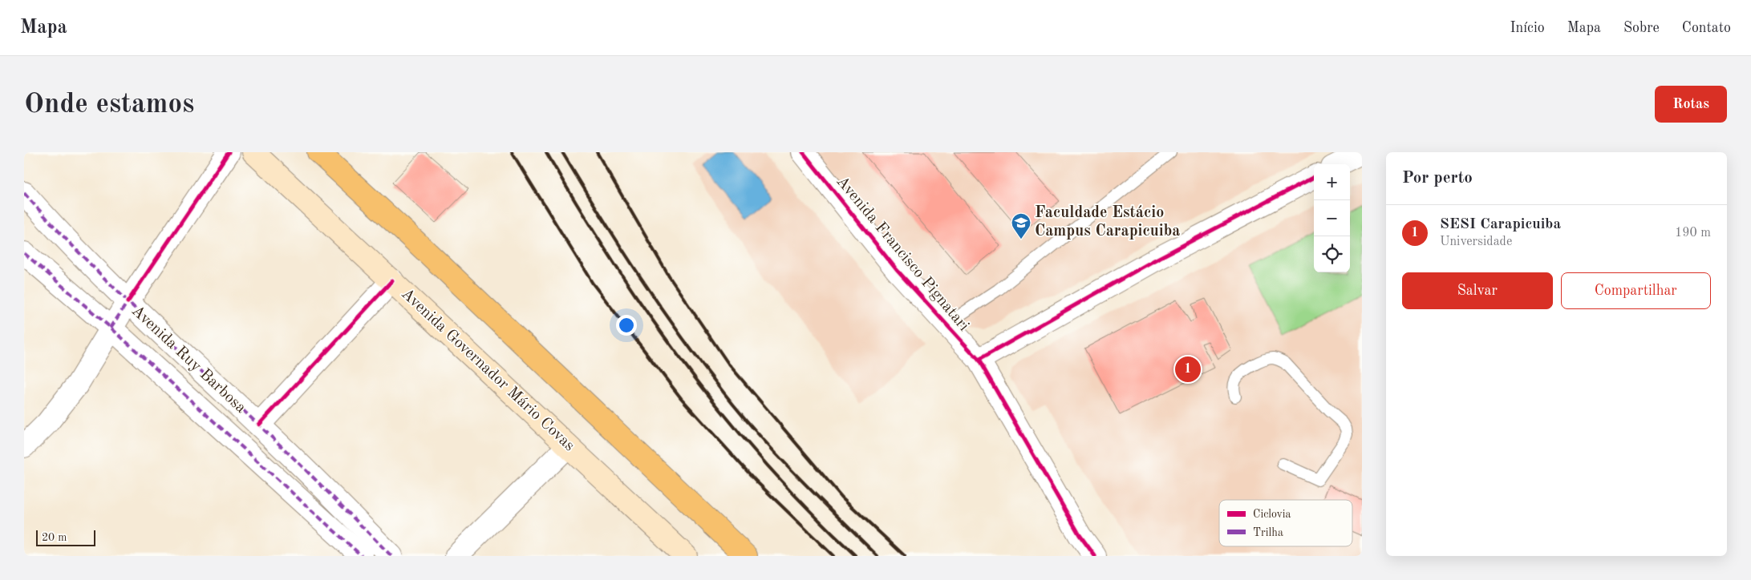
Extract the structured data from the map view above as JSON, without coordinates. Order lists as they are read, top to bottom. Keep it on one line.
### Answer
{"streets":{"main road":["Avenida Governador Mário Covas"],"street":["Avenida Francisco Pignatari","Avenida Ruy Barbosa"]},"places":{"school or university":["Faculdade Estácio Campus Carapicuiba"]},"legend":["Ciclovia","Trilha"],"scale_bar":"20 m","page":{"header":"Mapa","nav":["Início","Mapa","Sobre","Contato"],"buttons":["Rotas",["Salvar","Compartilhar"]],"title":"Onde estamos","heading":"Por perto","map_buttons":["+","−"],"list":[{"mark":"1","name":"SESI Carapicuiba","note":"Universidade","value":"190 m"}],"pins":"1","scale":"20 m"}}
